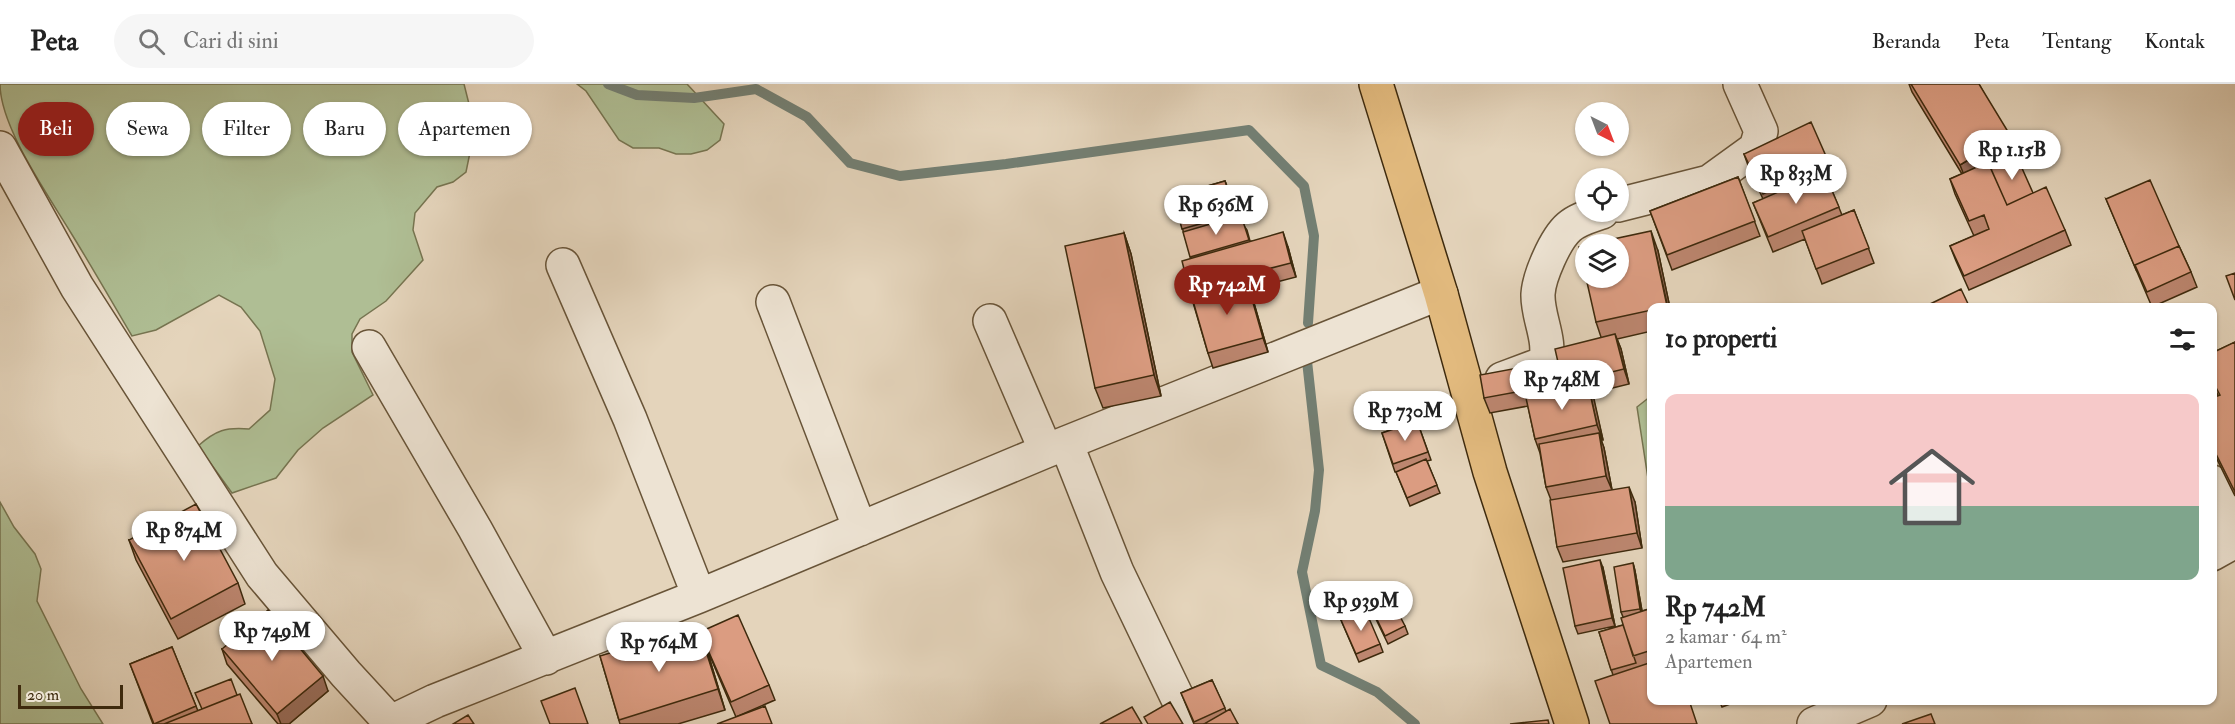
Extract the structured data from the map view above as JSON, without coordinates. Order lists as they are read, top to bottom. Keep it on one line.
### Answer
{"scale_bar":"20 m","north":"bottom right","page":{"header":"Peta","search":"Cari di sini","nav":["Beranda","Peta","Tentang","Kontak"],"chip":["Beli","Sewa","Filter","Baru","Apartemen"],"price":["Rp 1.15B","Rp 833M","Rp 636M","Rp 742M","Rp 748M","Rp 730M","Rp 874M","Rp 939M","Rp 749M","Rp 764M"],"heading":"10 properti","list":[{"name":"Rp 742M","note":"2 kamar · 64 m² · Apartemen"}],"scale":"20 m"}}
